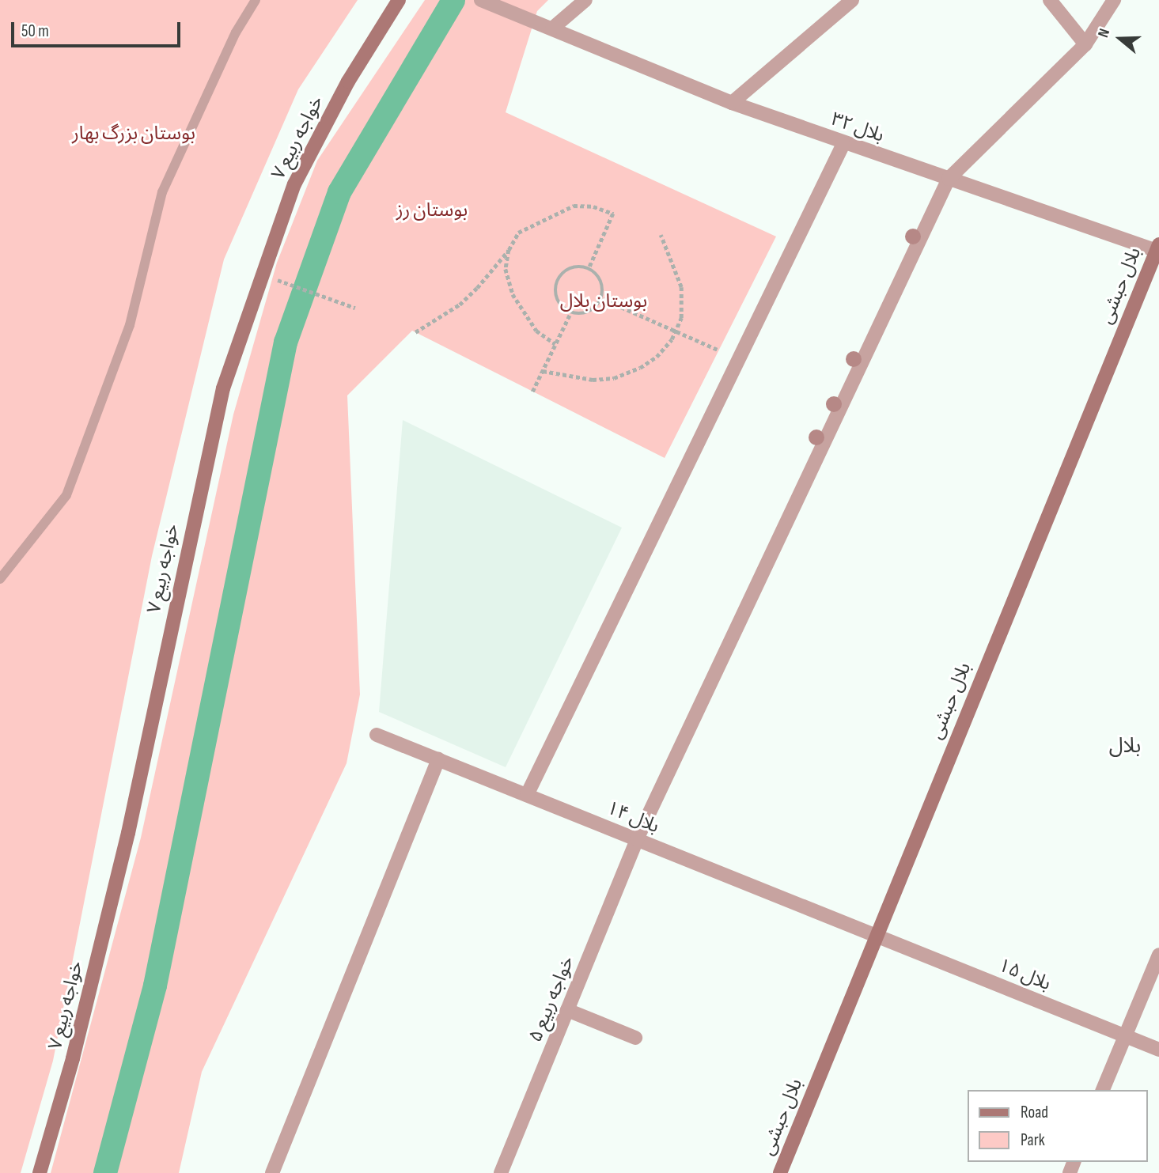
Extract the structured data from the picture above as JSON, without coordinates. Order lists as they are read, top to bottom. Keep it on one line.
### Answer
{"streets":{"street":["بلال ۳۲","خواجه ربیع ۷","بلال حبشی","بلال ۱۴","بلال ۱۵","خواجه ربیع ۵"]},"crossings":[["بلال ۳۲","بلال حبشی"],["بلال ۳۲","خواجه ربیع ۵"],["بلال حبشی","بلال ۱۴"],["بلال حبشی","بلال ۱۵"],["بلال ۱۴","بلال ۱۵"],["بلال ۱۴","خواجه ربیع ۵"]],"districts":["بلال"],"parks":["بوستان بزرگ بهار","بوستان رز","بوستان بلال"],"legend":["Road","Park"],"scale_bar":"50 m","north":"left"}
